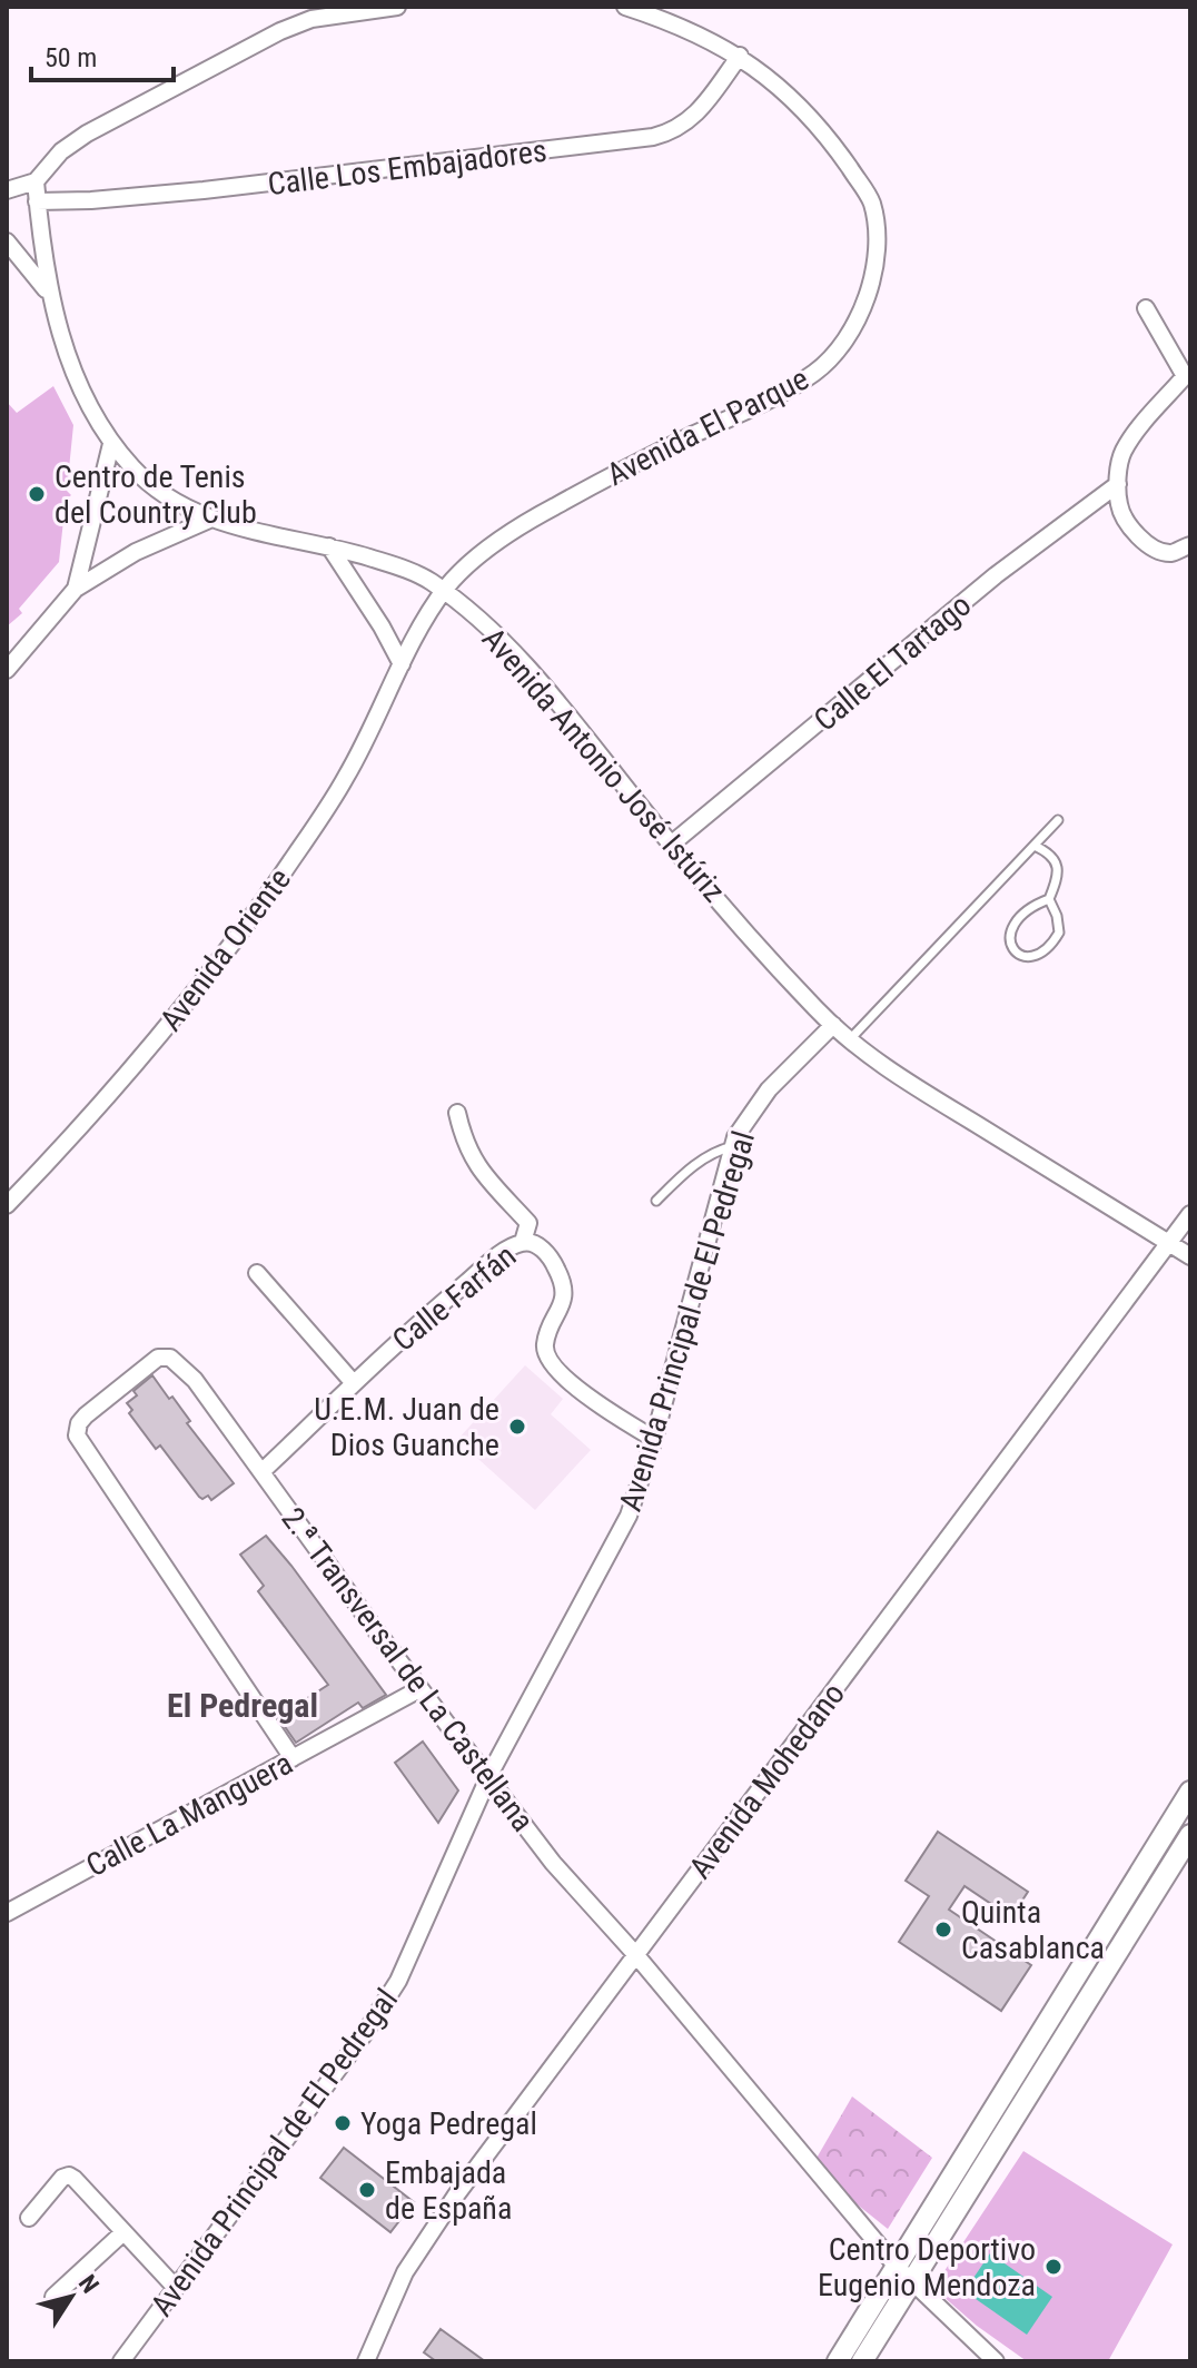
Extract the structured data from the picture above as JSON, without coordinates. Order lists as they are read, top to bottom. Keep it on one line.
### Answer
{"streets":{"street":["Calle Los Embajadores","Avenida El Parque","Calle El Tartago","Avenida Antonio José Istúriz","Avenida Oriente","Calle Farfán","Avenida Principal de El Pedregal","2.ª Transversal de La Castellana","Avenida Mohedano","Calle La Manguera"]},"crossings":[["Calle Los Embajadores","Avenida El Parque"],["Calle Los Embajadores","Avenida Antonio José Istúriz"],["Avenida El Parque","Avenida Antonio José Istúriz"],["Avenida El Parque","Avenida Oriente"],["Calle El Tartago","Avenida Antonio José Istúriz"],["Avenida Antonio José Istúriz","Avenida Oriente"],["Avenida Antonio José Istúriz","Avenida Principal de El Pedregal"],["Avenida Antonio José Istúriz","Avenida Mohedano"],["Calle Farfán","Avenida Principal de El Pedregal"],["Calle Farfán","2.ª Transversal de La Castellana"],["Avenida Principal de El Pedregal","2.ª Transversal de La Castellana"],["2.ª Transversal de La Castellana","Avenida Mohedano"],["2.ª Transversal de La Castellana","Calle La Manguera"]],"districts":["El Pedregal"],"places":["Centro de Tenis del Country Club","U.E.M. Juan de Dios Guanche","Quinta Casablanca","Yoga Pedregal","Embajada de España","Centro Deportivo Eugenio Mendoza"],"scale_bar":"50 m","north":"top right"}
